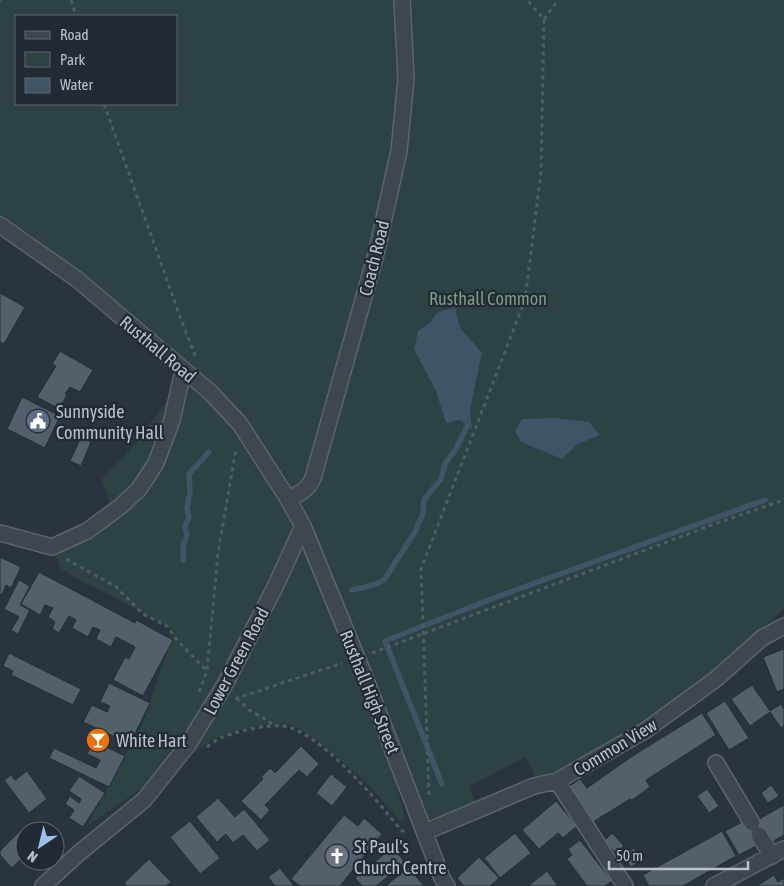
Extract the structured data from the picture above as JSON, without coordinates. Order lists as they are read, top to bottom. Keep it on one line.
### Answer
{"streets":{"street":["Coach Road","Rusthall Road","Lower Green Road","Rusthall High Street","Common View"]},"crossings":[["Coach Road","Rusthall Road"],["Coach Road","Rusthall High Street"],["Rusthall Road","Rusthall High Street"],["Lower Green Road","Rusthall High Street"],["Rusthall High Street","Common View"]],"parks":["Rusthall Common"],"places":{"public building":["Sunnyside Community Hall"],"bar":["White Hart"],"church":["St Paul's Church Centre"]},"legend":["Road","Park","Water"],"scale_bar":"50 m","north":"bottom left"}
